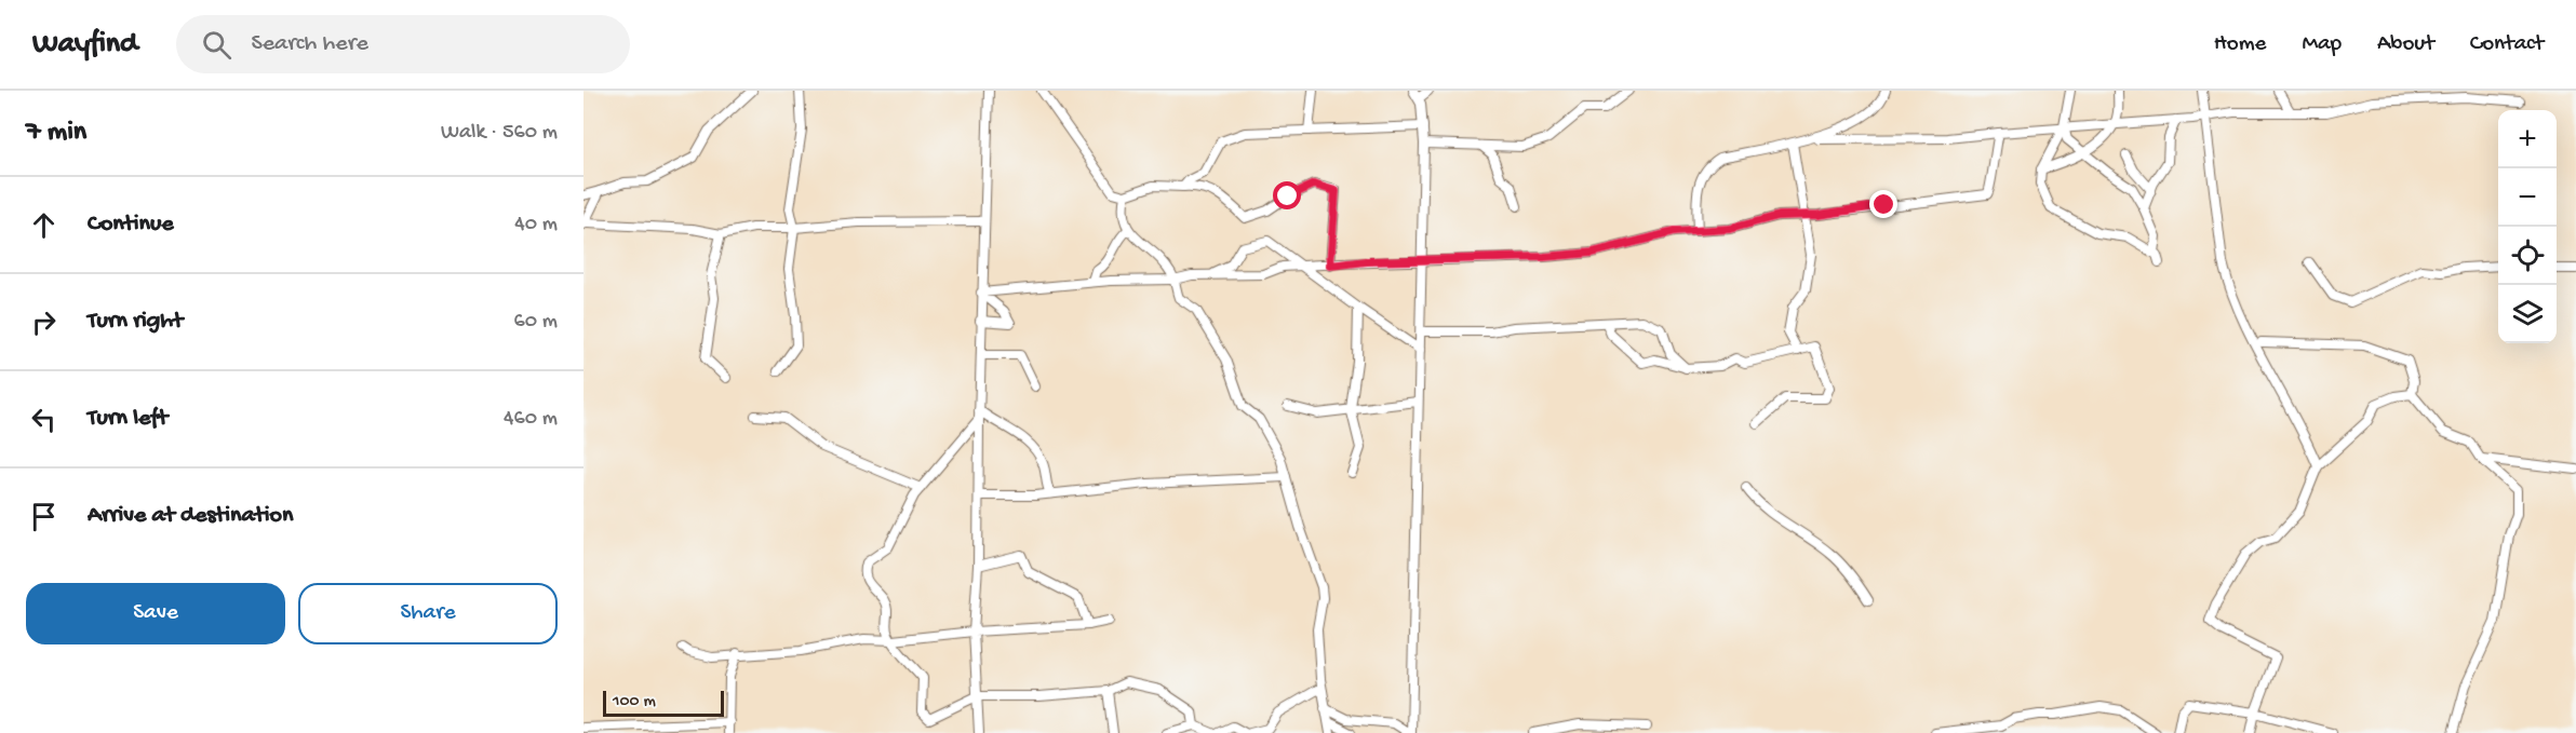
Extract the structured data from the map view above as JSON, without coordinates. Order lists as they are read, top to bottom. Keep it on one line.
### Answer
{"scale_bar":"100 m","page":{"header":"Wayfind","search":"Search here","nav":["Home","Map","About","Contact"],"heading":["7 min","Walk · 560 m"],"map_buttons":["+","−"],"list":[["Continue","40 m"],["Turn right","60 m"],["Turn left","460 m"],"Arrive at destination"],"buttons":["Save","Share"],"scale":"100 m"}}
